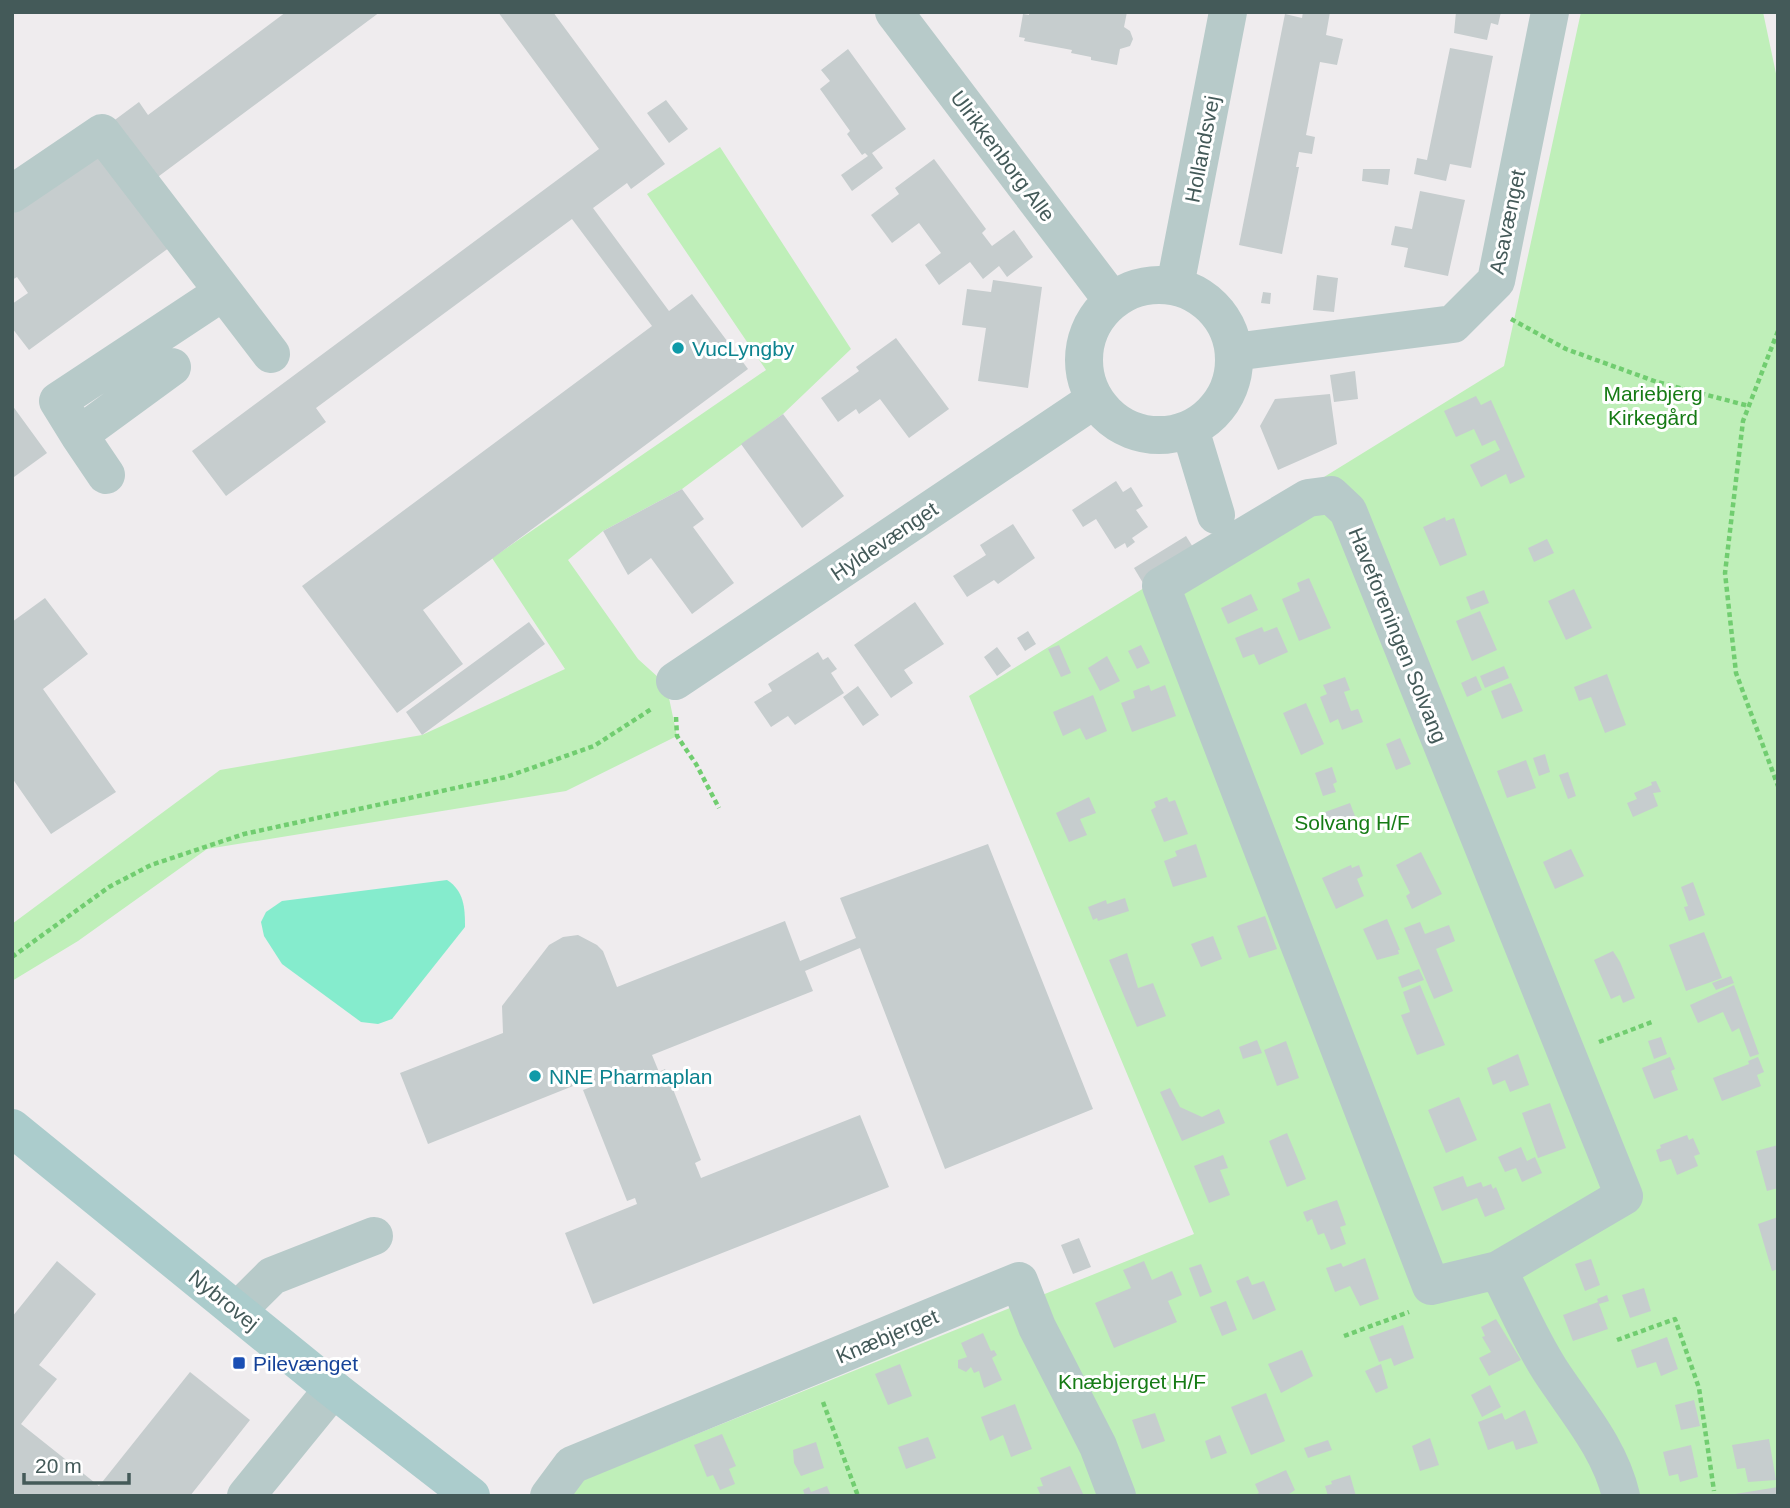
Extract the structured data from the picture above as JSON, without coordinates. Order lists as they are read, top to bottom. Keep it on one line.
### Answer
{"streets":{"main road":["Nybrovej"],"street":["Hollandsvej","Ulrikkenborg Alle","Asavænget","Hyldevænget","Haveforeningen Solvang","Knæbjerget"]},"crossings":[["Hollandsvej","Ulrikkenborg Alle"],["Hollandsvej","Asavænget"],["Hollandsvej","Hyldevænget"],["Ulrikkenborg Alle","Asavænget"],["Ulrikkenborg Alle","Hyldevænget"],["Asavænget","Hyldevænget"]],"parks":["Mariebjerg Kirkegård","Solvang H/F","Knæbjerget H/F"],"places":{"other":["VucLyngby","NNE Pharmaplan"],"transit":["Pilevænget"]},"scale_bar":"20 m"}
